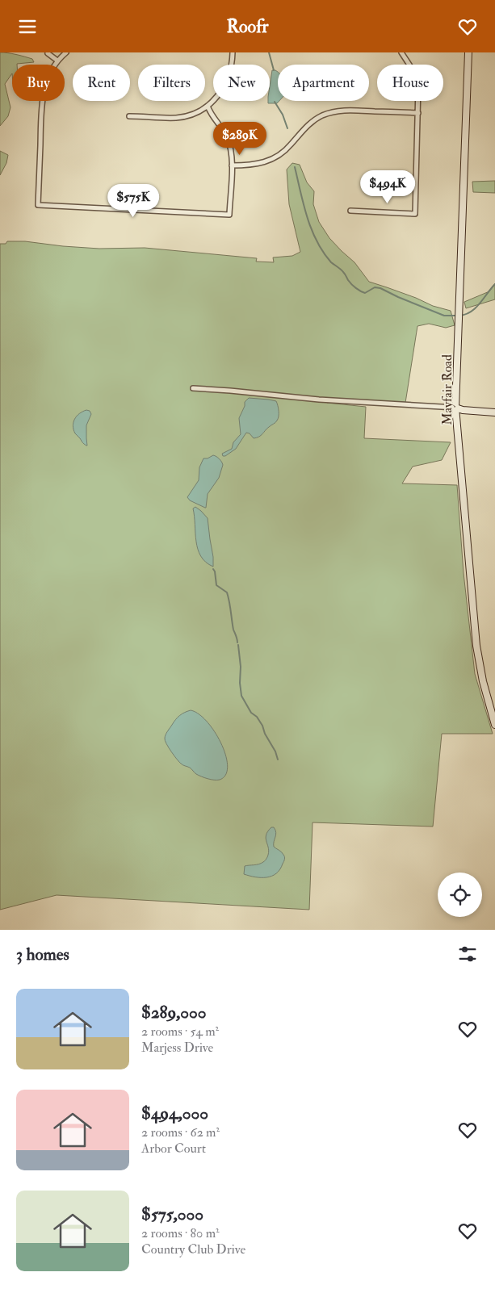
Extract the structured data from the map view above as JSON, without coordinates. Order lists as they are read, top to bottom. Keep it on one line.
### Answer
{"streets":{"street":["Mayfair Road"]},"page":{"header":"Roofr","chip":["Buy","Rent","Filters","New","Apartment","House"],"price":["$289K","$494K","$575K"],"heading":"3 homes","list":[{"name":"$289,000","note":"2 rooms · 54 m² · Marjess Drive"},{"name":"$494,000","note":"2 rooms · 62 m² · Arbor Court"},{"name":"$575,000","note":"2 rooms · 80 m² · Country Club Drive"}]}}
